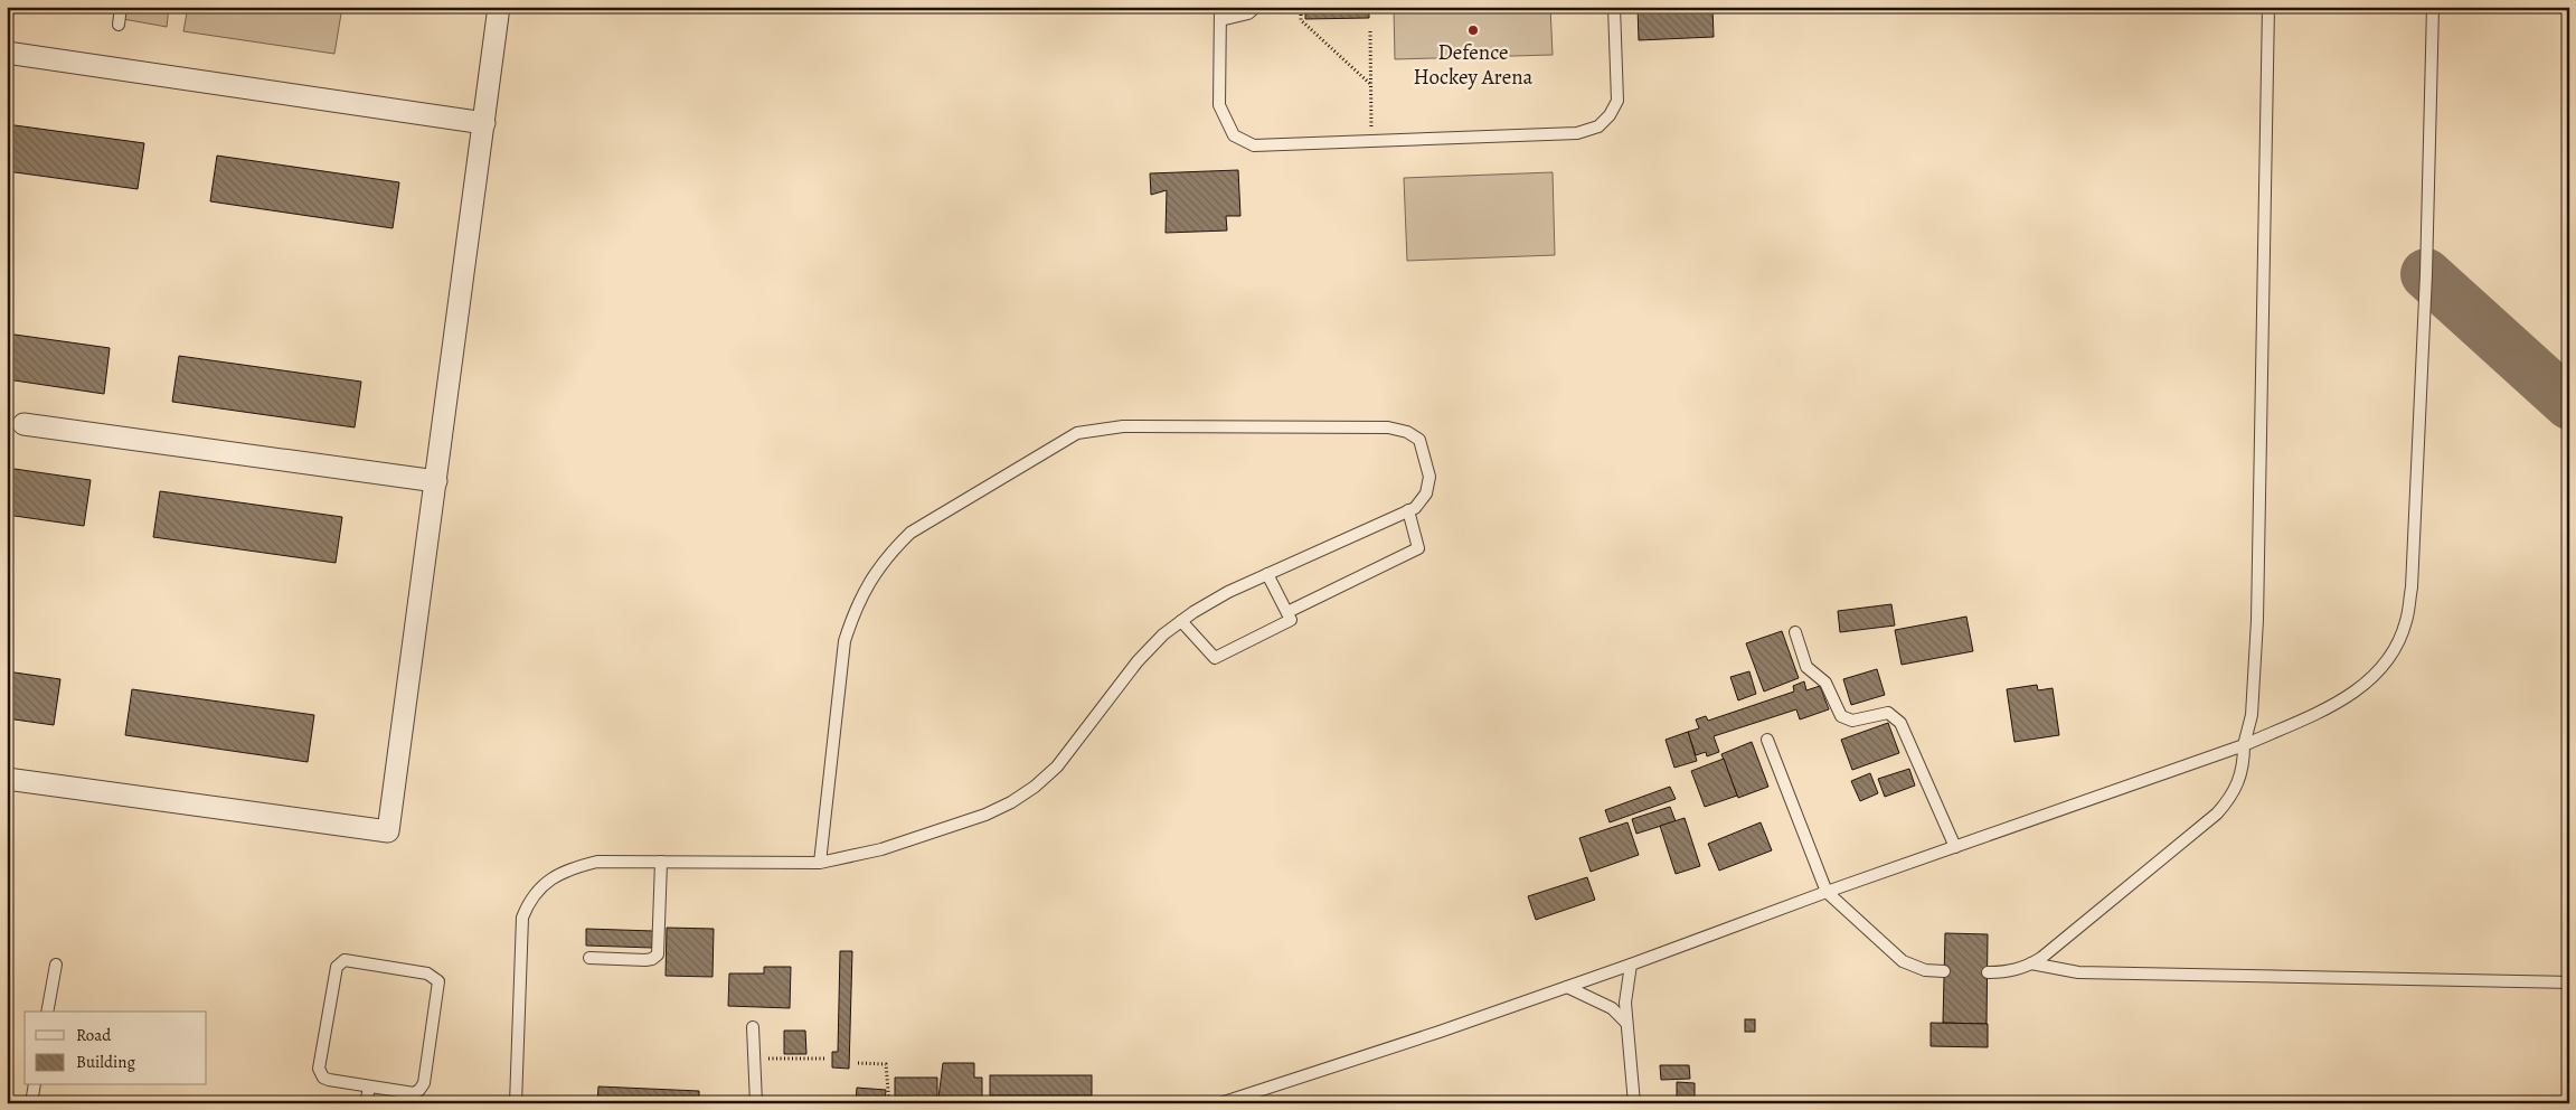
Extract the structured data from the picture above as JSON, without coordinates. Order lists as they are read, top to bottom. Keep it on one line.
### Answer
{"places":["Defence Hockey Arena"],"legend":["Road","Building"]}
